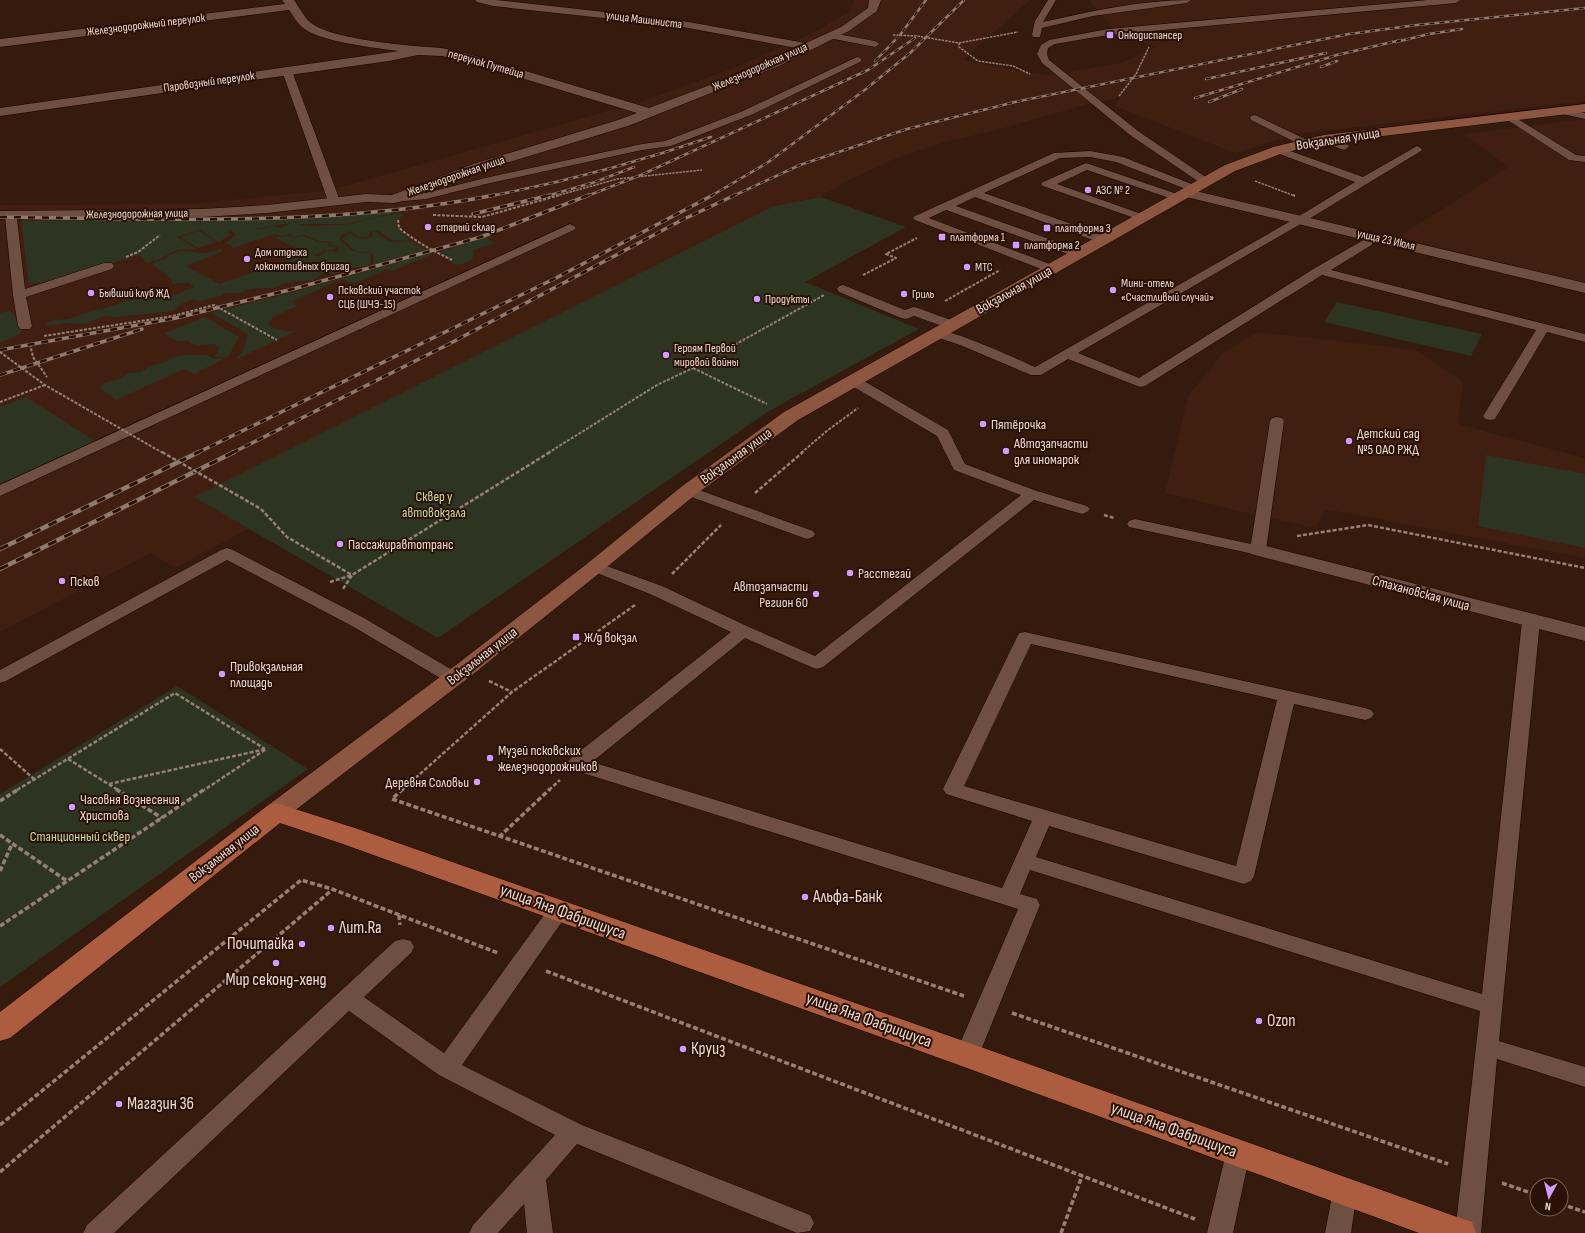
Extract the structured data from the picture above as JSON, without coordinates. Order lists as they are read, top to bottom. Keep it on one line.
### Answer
{"streets":{"main road":["Вокзальная улица","улица Яна Фабрициуса"],"street":["улица Машиниста","Железнодорожный переулок","переулок Путейца","Железнодорожная улица","Паровозный переулок","улица 23 Июля","Стахановская улица"]},"crossings":[["улица Машиниста","Железнодорожная улица"],["Железнодорожный переулок","переулок Путейца"],["переулок Путейца","Железнодорожная улица"],["переулок Путейца","Паровозный переулок"],["Вокзальная улица","улица 23 Июля"],["Вокзальная улица","улица Яна Фабрициуса"]],"parks":["Сквер у автовокзала","Станционный сквер"],"places":{"transit":["Онкодиспансер","платформа 3","платформа 1","платформа 2","Ж/д вокзал"],"other":["АЗС № 2","старый склад","Дом отдыха локомотивных бригад","МТС","Мини-отель «Счастливый случай»","Бывший клуб ЖД","Гриль","Псковский участок СЦБ (ШЧЭ-15)","Продукты","Героям Первой мировой войны","Пятёрочка","Детский сад №5 ОАО РЖД","Автозапчасти для иномарок","Пассажиравтотранс","Расстегай","Псков","Автозапчасти Регион 60","Привокзальная площадь","Музей псковских железнодорожников","Деревня Соловьи","Часовня Вознесения Христова","Альфа-Банк","Лит.Ra","Почитайка","Мир секонд-хенд","Ozon","Круиз","Магазин 36"]},"north":"bottom"}
